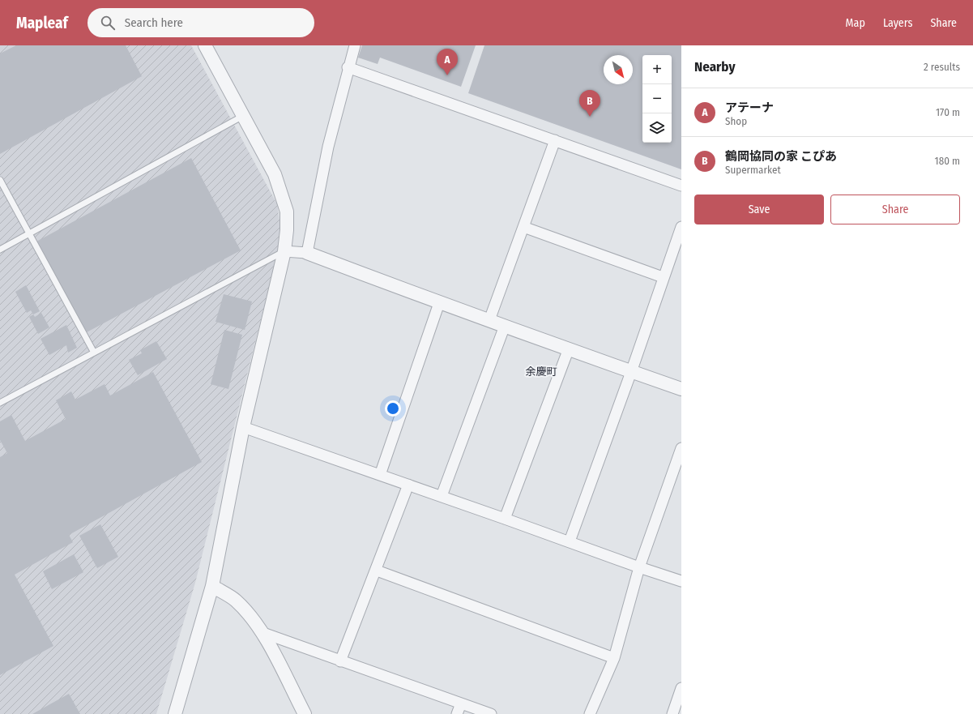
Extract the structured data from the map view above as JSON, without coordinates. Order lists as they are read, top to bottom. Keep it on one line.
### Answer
{"districts":["余慶町"],"north":"bottom right","page":{"header":"Mapleaf","search":"Search here","nav":["Map","Layers","Share"],"heading":["Nearby","2 results"],"pins":["A","B"],"map_buttons":["+","−"],"list":[{"mark":"A","name":"アテーナ","note":"Shop","value":"170 m"},{"mark":"B","name":"鶴岡協同の家 こぴあ","note":"Supermarket","value":"180 m"}],"buttons":["Save","Share"]}}
